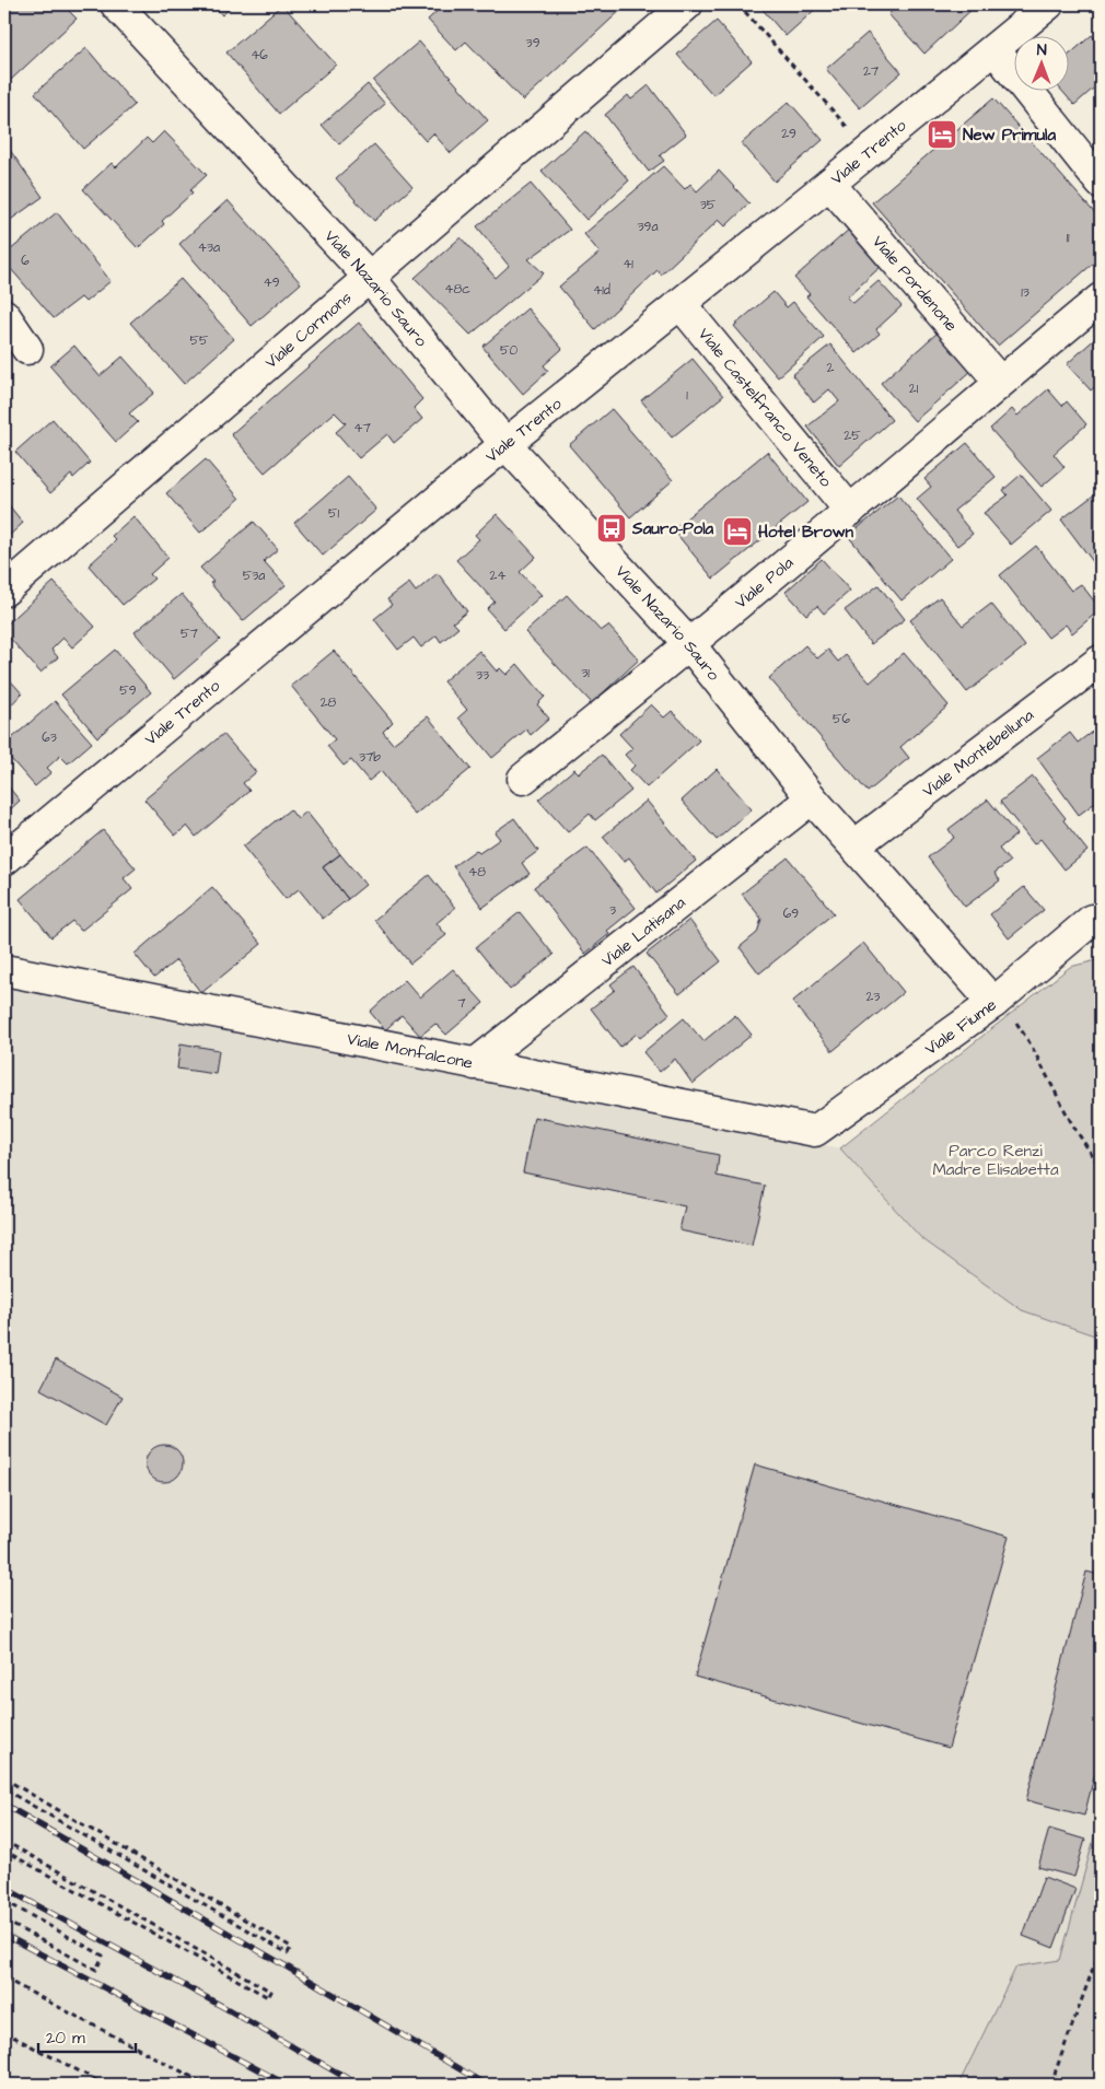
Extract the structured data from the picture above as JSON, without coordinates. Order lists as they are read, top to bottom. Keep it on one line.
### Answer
{"streets":{"street":["Viale Trento","Viale Pordenone","Viale Nazario Sauro","Viale Cormons","Viale Castelfranco Veneto","Viale Pola","Viale Montebelluna","Viale Latisana","Viale Fiume","Viale Monfalcone"]},"crossings":[["Viale Trento","Viale Pordenone"],["Viale Trento","Viale Nazario Sauro"],["Viale Trento","Viale Castelfranco Veneto"],["Viale Pordenone","Viale Pola"],["Viale Nazario Sauro","Viale Cormons"],["Viale Nazario Sauro","Viale Pola"],["Viale Nazario Sauro","Viale Montebelluna"],["Viale Nazario Sauro","Viale Latisana"],["Viale Nazario Sauro","Viale Fiume"],["Viale Castelfranco Veneto","Viale Pola"],["Viale Latisana","Viale Monfalcone"],["Viale Fiume","Viale Monfalcone"]],"parks":["Parco Renzi Madre Elisabetta"],"places":{"hotel":["New Primula","Hotel Brown"],"bus stop":["Sauro-Pola"]},"house_numbers":["39","46","27","29","35","39a","11","43a","6","41","49","48c","41d","13","55","50","2","21","1","47","25","51","53a","24","57","31","33","59","28","56","63","37b","48","3","69","23","7"],"scale_bar":"20 m","north":"top"}
